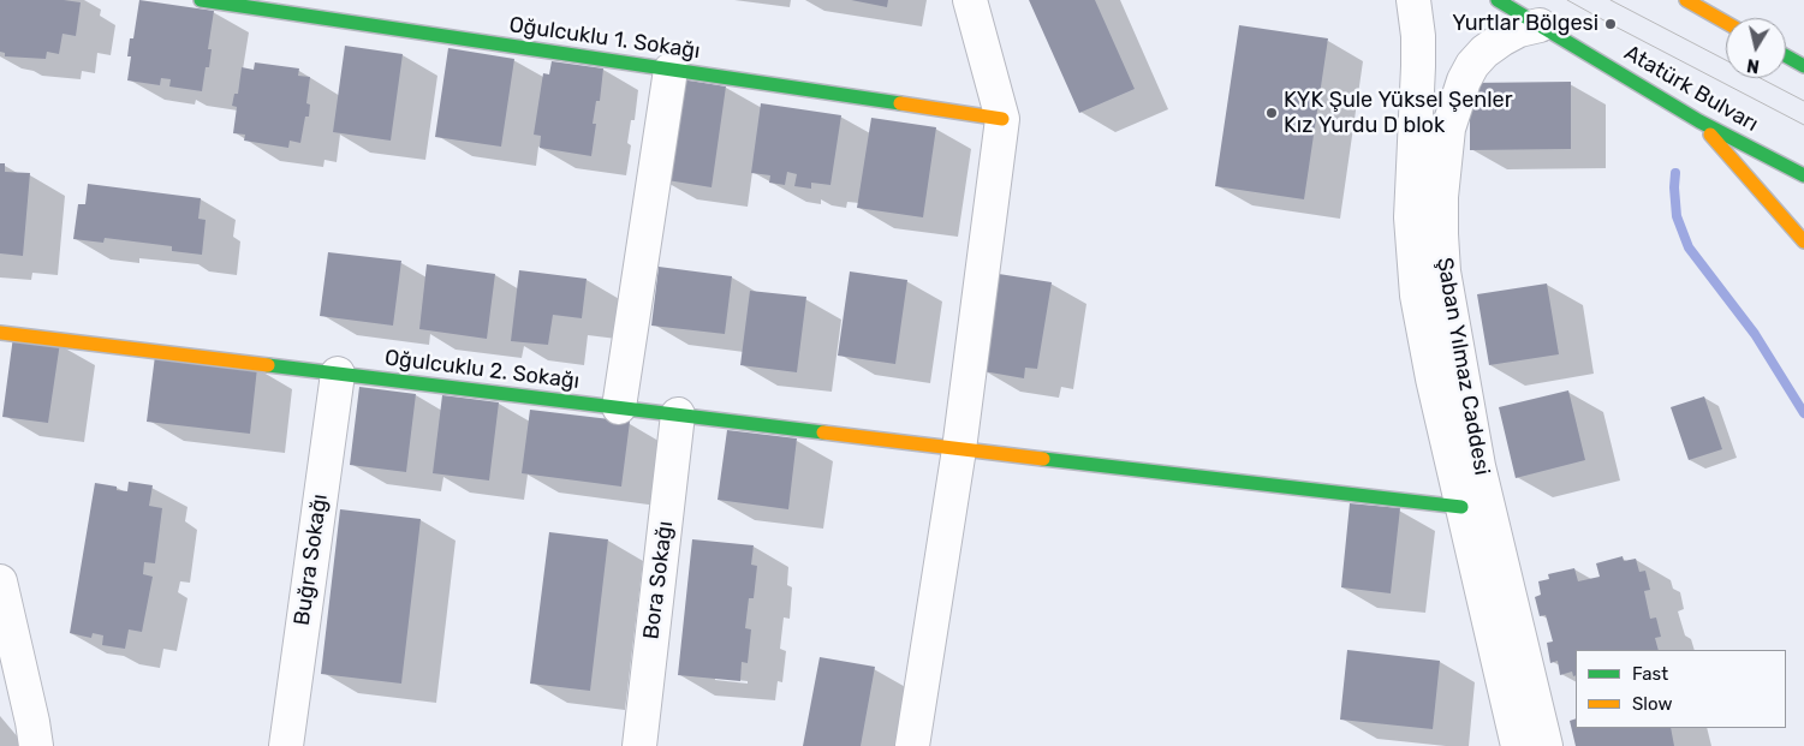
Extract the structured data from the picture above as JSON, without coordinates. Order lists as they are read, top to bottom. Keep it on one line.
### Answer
{"streets":{"street":["Oğulcuklu 1. Sokağı","Atatürk Bulvarı","Şaban Yılmaz Caddesi","Oğulcuklu 2. Sokağı","Buğra Sokağı","Bora Sokağı"]},"crossings":[["Atatürk Bulvarı","Şaban Yılmaz Caddesi"],["Şaban Yılmaz Caddesi","Oğulcuklu 2. Sokağı"],["Oğulcuklu 2. Sokağı","Buğra Sokağı"],["Oğulcuklu 2. Sokağı","Bora Sokağı"]],"places":["Yurtlar Bölgesi","KYK Şule Yüksel Şenler Kız Yurdu D blok"],"legend":["Fast","Slow"],"north":"bottom"}
